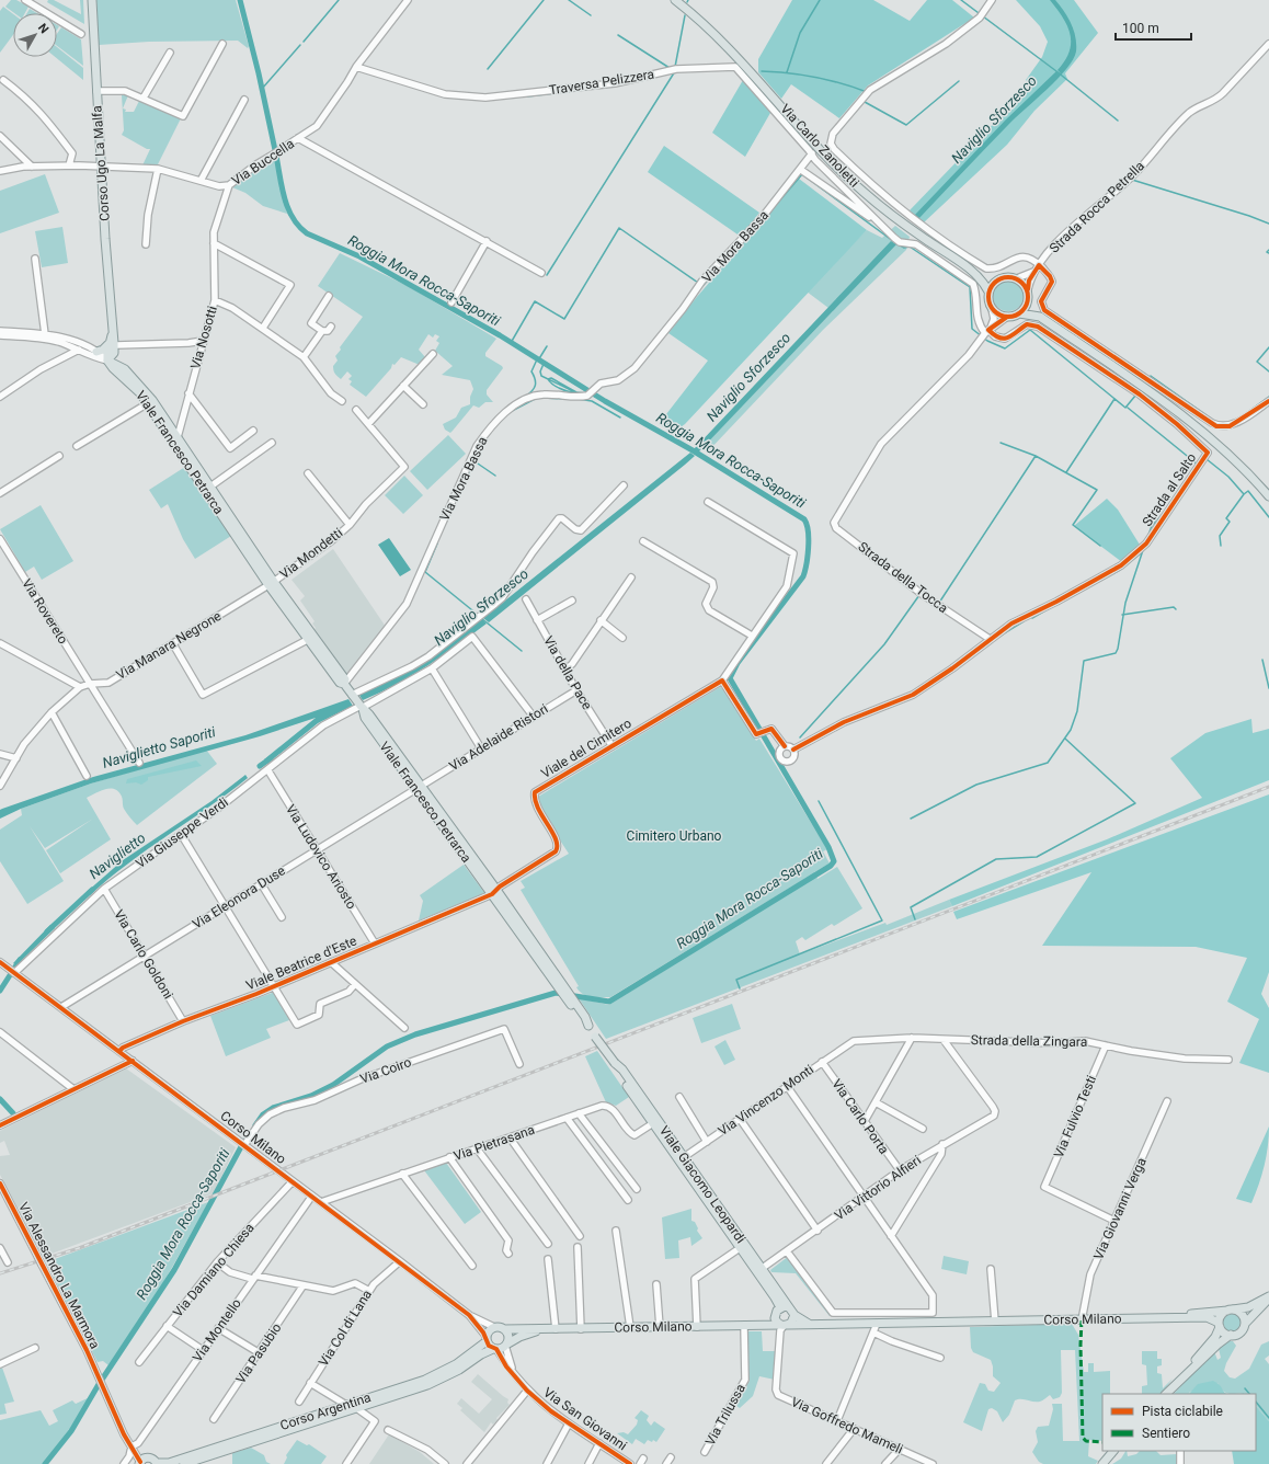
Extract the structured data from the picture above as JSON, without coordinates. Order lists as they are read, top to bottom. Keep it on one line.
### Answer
{"streets":{"main road":["Via Carlo Zanoletti","Corso Ugo La Malfa","Viale Francesco Petrarca","Corso Milano","Viale Giacomo Leopardi","Corso Argentina"],"street":["Traversa Pelizzera","Via Buccella","Strada Rocca Petrella","Via Mora Bassa","Via Nosotti","Strada al Salto","Via Mondetti","Strada della Tocca","Via Rovereto","Via Manara Negrone","Via della Pace","Via Adelaide Ristori","Viale del Cimitero","Via Giuseppe Verdi","Via Ludovico Ariosto","Via Eleonora Duse","Via Carlo Goldoni","Viale Beatrice d'Este","Strada della Zingara","Via Coiro","Via Vincenzo Monti","Via Carlo Porta","Via Fulvio Testi","Via Pietrasana","Via Vittorio Alfieri","Via Giovanni Verga","Via Damiano Chiesa","Via Alessandro La Marmora","Via Col di Lana","Via Montello","Via Pasubio","Via Trilussa","Via San Giovanni","Via Goffredo Mameli"]},"crossings":[["Traversa Pelizzera","Via Buccella"],["Traversa Pelizzera","Via Mora Bassa"],["Via Carlo Zanoletti","Strada della Tocca"],["Via Buccella","Corso Ugo La Malfa"],["Via Buccella","Via Nosotti"],["Corso Ugo La Malfa","Viale Francesco Petrarca"],["Strada Rocca Petrella","Strada al Salto"],["Via Mora Bassa","Viale Francesco Petrarca"],["Via Nosotti","Viale Francesco Petrarca"],["Viale Francesco Petrarca","Via Mondetti"],["Viale Francesco Petrarca","Via Manara Negrone"],["Viale Francesco Petrarca","Via Adelaide Ristori"],["Viale Francesco Petrarca","Viale del Cimitero"],["Viale Francesco Petrarca","Via Giuseppe Verdi"],["Viale Francesco Petrarca","Via Eleonora Duse"],["Viale Francesco Petrarca","Viale Beatrice d'Este"],["Viale Francesco Petrarca","Viale Giacomo Leopardi"],["Strada al Salto","Strada della Tocca"],["Via Mondetti","Via Manara Negrone"],["Via Rovereto","Via Manara Negrone"],["Via della Pace","Via Adelaide Ristori"],["Via della Pace","Viale del Cimitero"],["Via Adelaide Ristori","Via Eleonora Duse"],["Viale del Cimitero","Viale Beatrice d'Este"],["Viale del Cimitero","Viale Giacomo Leopardi"],["Via Giuseppe Verdi","Via Ludovico Ariosto"],["Via Giuseppe Verdi","Via Carlo Goldoni"],["Via Giuseppe Verdi","Corso Milano"],["Via Ludovico Ariosto","Via Eleonora Duse"],["Via Ludovico Ariosto","Viale Beatrice d'Este"],["Via Eleonora Duse","Via Carlo Goldoni"],["Via Eleonora Duse","Corso Milano"],["Via Carlo Goldoni","Viale Beatrice d'Este"],["Viale Beatrice d'Este","Corso Milano"],["Viale Beatrice d'Este","Viale Giacomo Leopardi"],["Strada della Zingara","Via Vincenzo Monti"],["Strada della Zingara","Via Fulvio Testi"],["Strada della Zingara","Via Vittorio Alfieri"],["Via Coiro","Corso Milano"],["Via Vincenzo Monti","Via Carlo Porta"],["Via Vincenzo Monti","Viale Giacomo Leopardi"],["Via Carlo Porta","Via Vittorio Alfieri"],["Via Fulvio Testi","Via Giovanni Verga"],["Corso Milano","Via Pietrasana"],["Corso Milano","Viale Giacomo Leopardi"],["Corso Milano","Via Giovanni Verga"],["Corso Milano","Via Damiano Chiesa"],["Corso Milano","Via Col di Lana"],["Corso Milano","Via Montello"],["Corso Milano","Corso Argentina"],["Corso Milano","Via Trilussa"],["Corso Milano","Via San Giovanni"],["Corso Milano","Via Goffredo Mameli"],["Via Pietrasana","Viale Giacomo Leopardi"],["Viale Giacomo Leopardi","Via Vittorio Alfieri"],["Viale Giacomo Leopardi","Via Goffredo Mameli"],["Via Alessandro La Marmora","Via Montello"],["Corso Argentina","Via San Giovanni"]],"water":["Naviglio Sforzesco","Roggia Mora Rocca-Saporiti","Naviglietto Saporiti","Naviglietto"],"parks":["Cimitero Urbano"],"legend":["Pista ciclabile","Sentiero"],"scale_bar":"100 m","north":"top right"}
